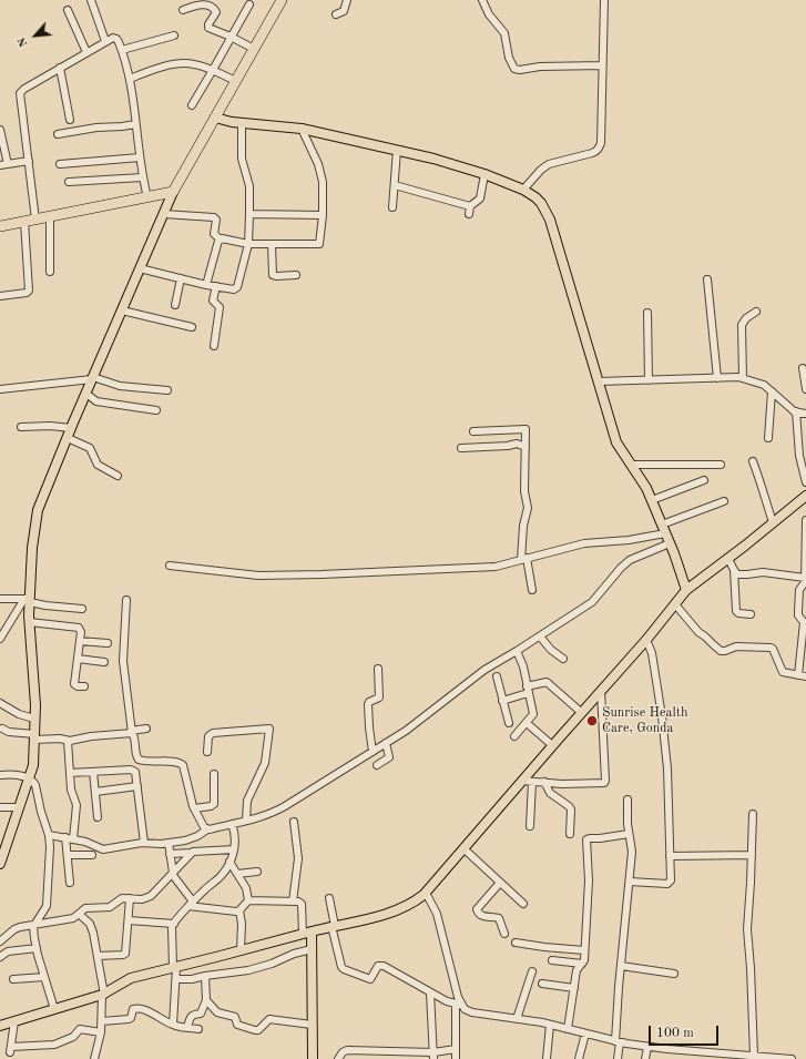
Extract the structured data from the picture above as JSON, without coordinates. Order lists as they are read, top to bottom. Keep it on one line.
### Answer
{"places":["Sunrise Health Care, Gonda"],"scale_bar":"100 m","north":"bottom left"}
